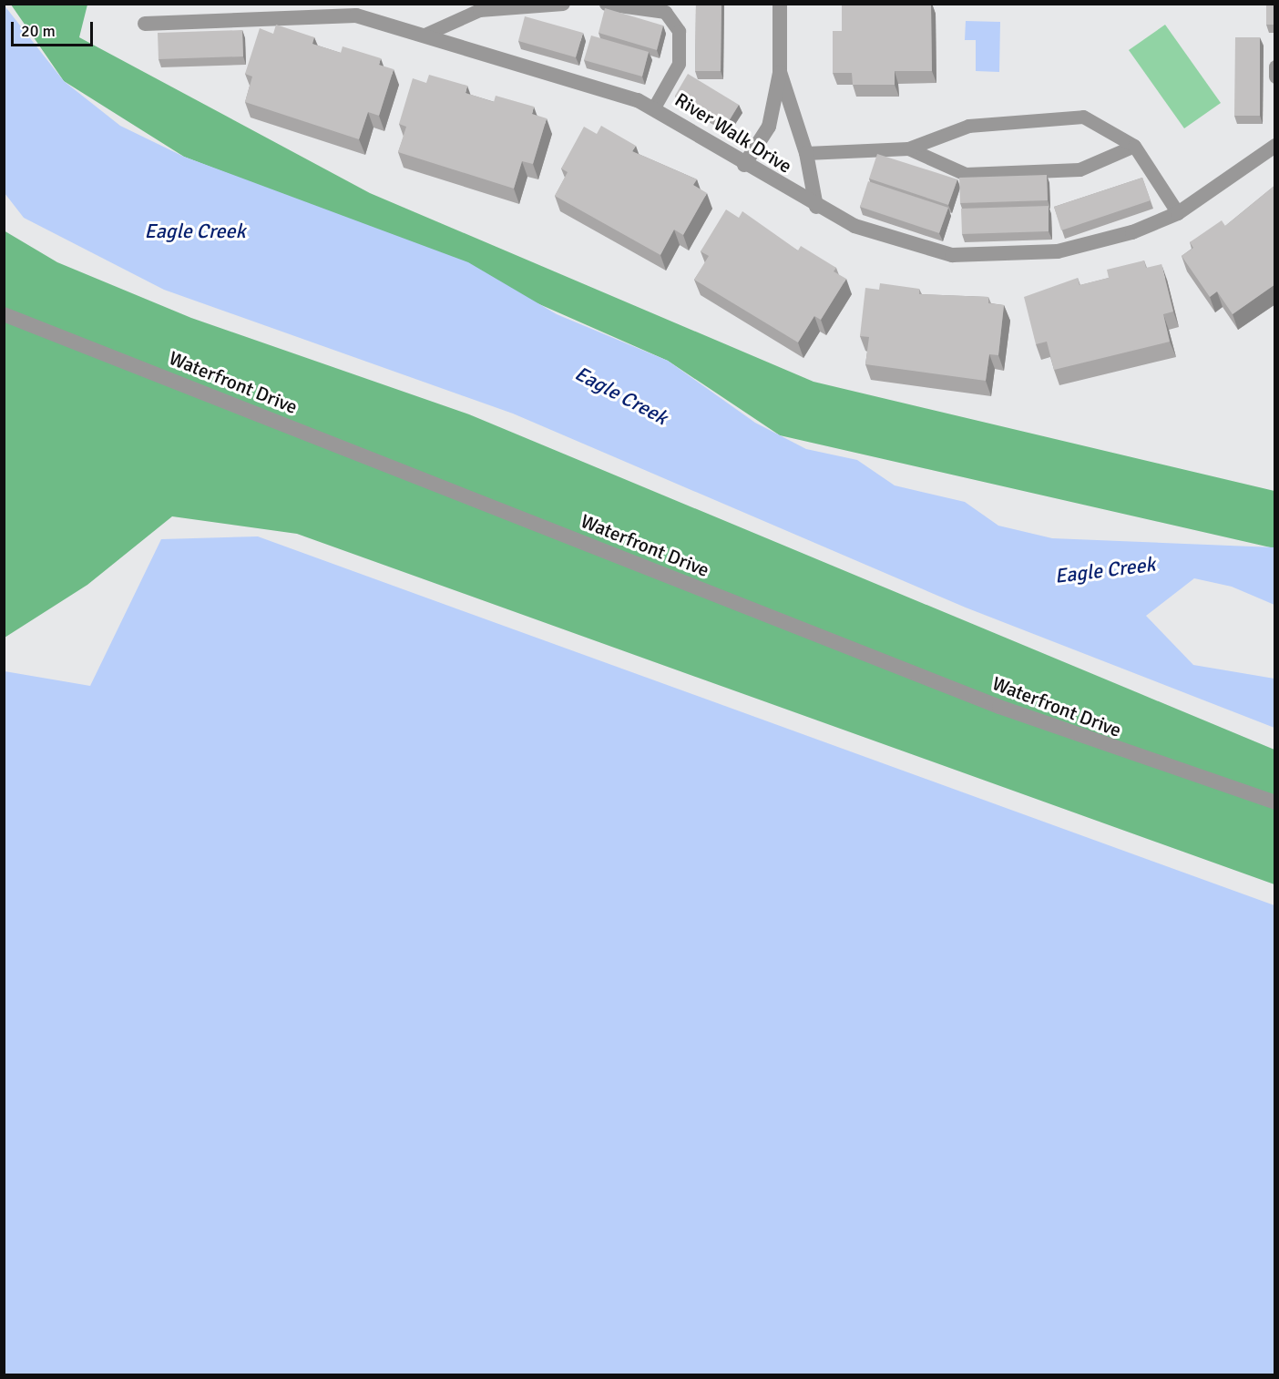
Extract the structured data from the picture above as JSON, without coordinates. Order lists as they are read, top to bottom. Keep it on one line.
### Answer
{"streets":{"street":["River Walk Drive","Waterfront Drive"]},"water":["Eagle Creek"],"scale_bar":"20 m"}
